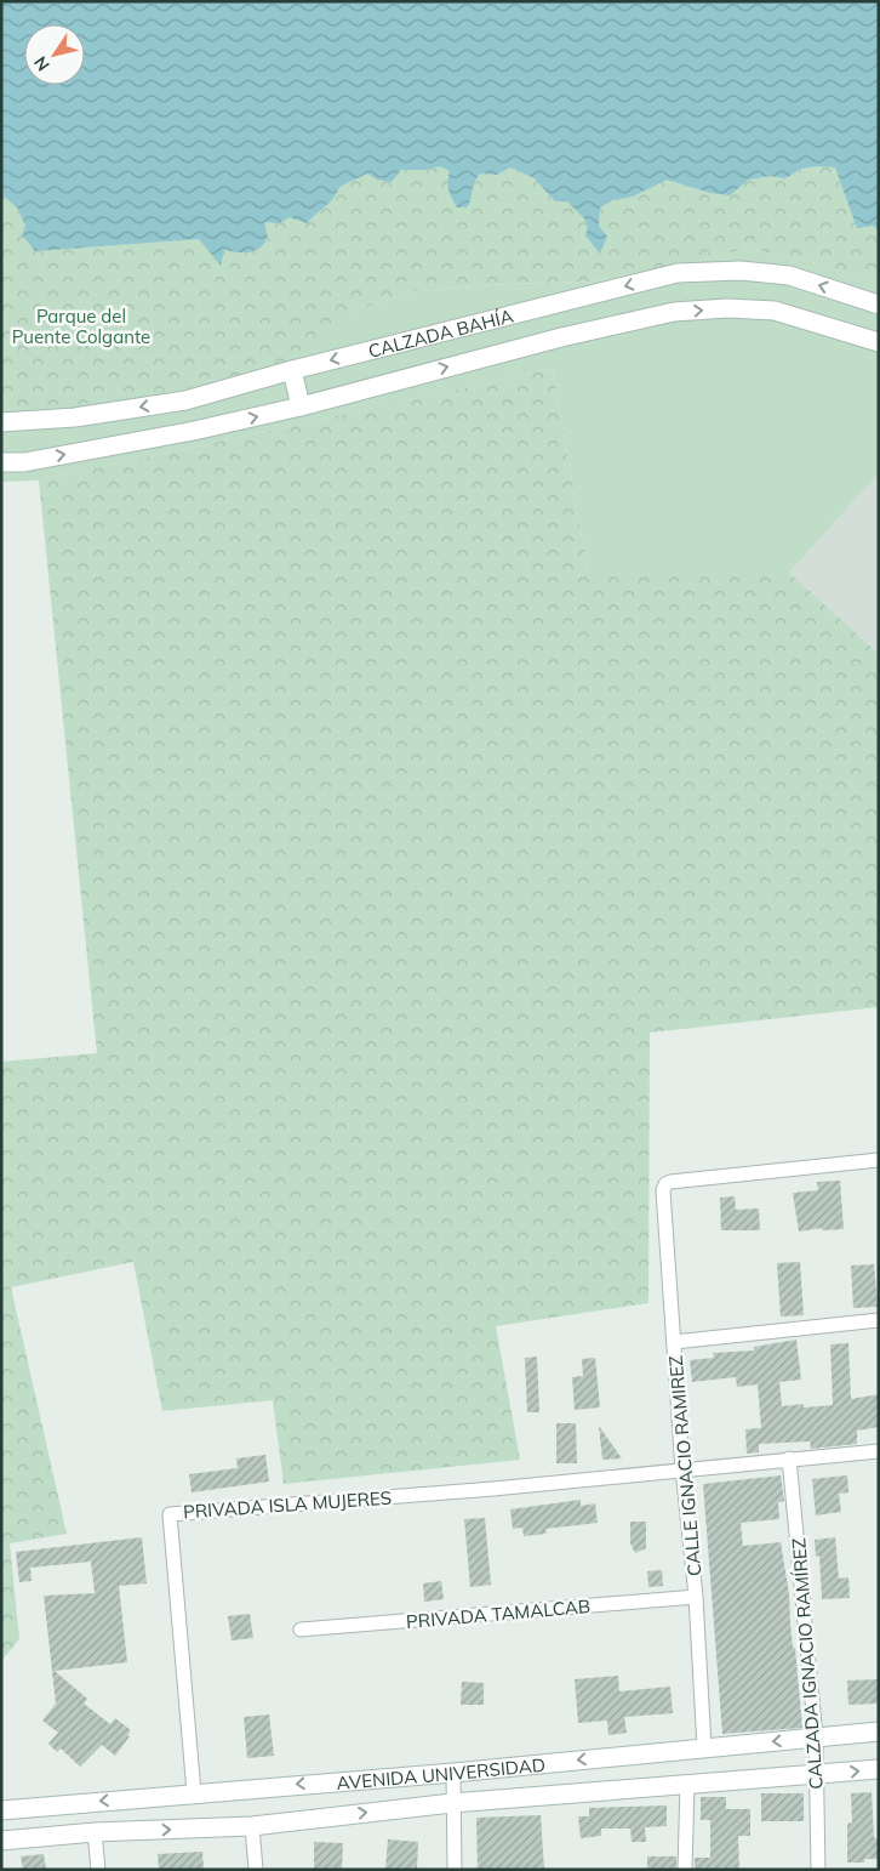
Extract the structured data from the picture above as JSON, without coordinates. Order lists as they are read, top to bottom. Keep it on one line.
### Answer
{"streets":{"main road":["CALZADA BAHÍA","AVENIDA UNIVERSIDAD"],"street":["CALLE IGNACIO RAMIREZ","PRIVADA ISLA MUJERES","PRIVADA TAMALCAB","CALZADA IGNACIO RAMÍREZ"]},"crossings":[["CALLE IGNACIO RAMIREZ","PRIVADA ISLA MUJERES"],["CALLE IGNACIO RAMIREZ","PRIVADA TAMALCAB"],["CALLE IGNACIO RAMIREZ","AVENIDA UNIVERSIDAD"],["PRIVADA ISLA MUJERES","AVENIDA UNIVERSIDAD"],["CALZADA IGNACIO RAMÍREZ","AVENIDA UNIVERSIDAD"]],"parks":["Parque del Puente Colgante"],"north":"bottom left"}
